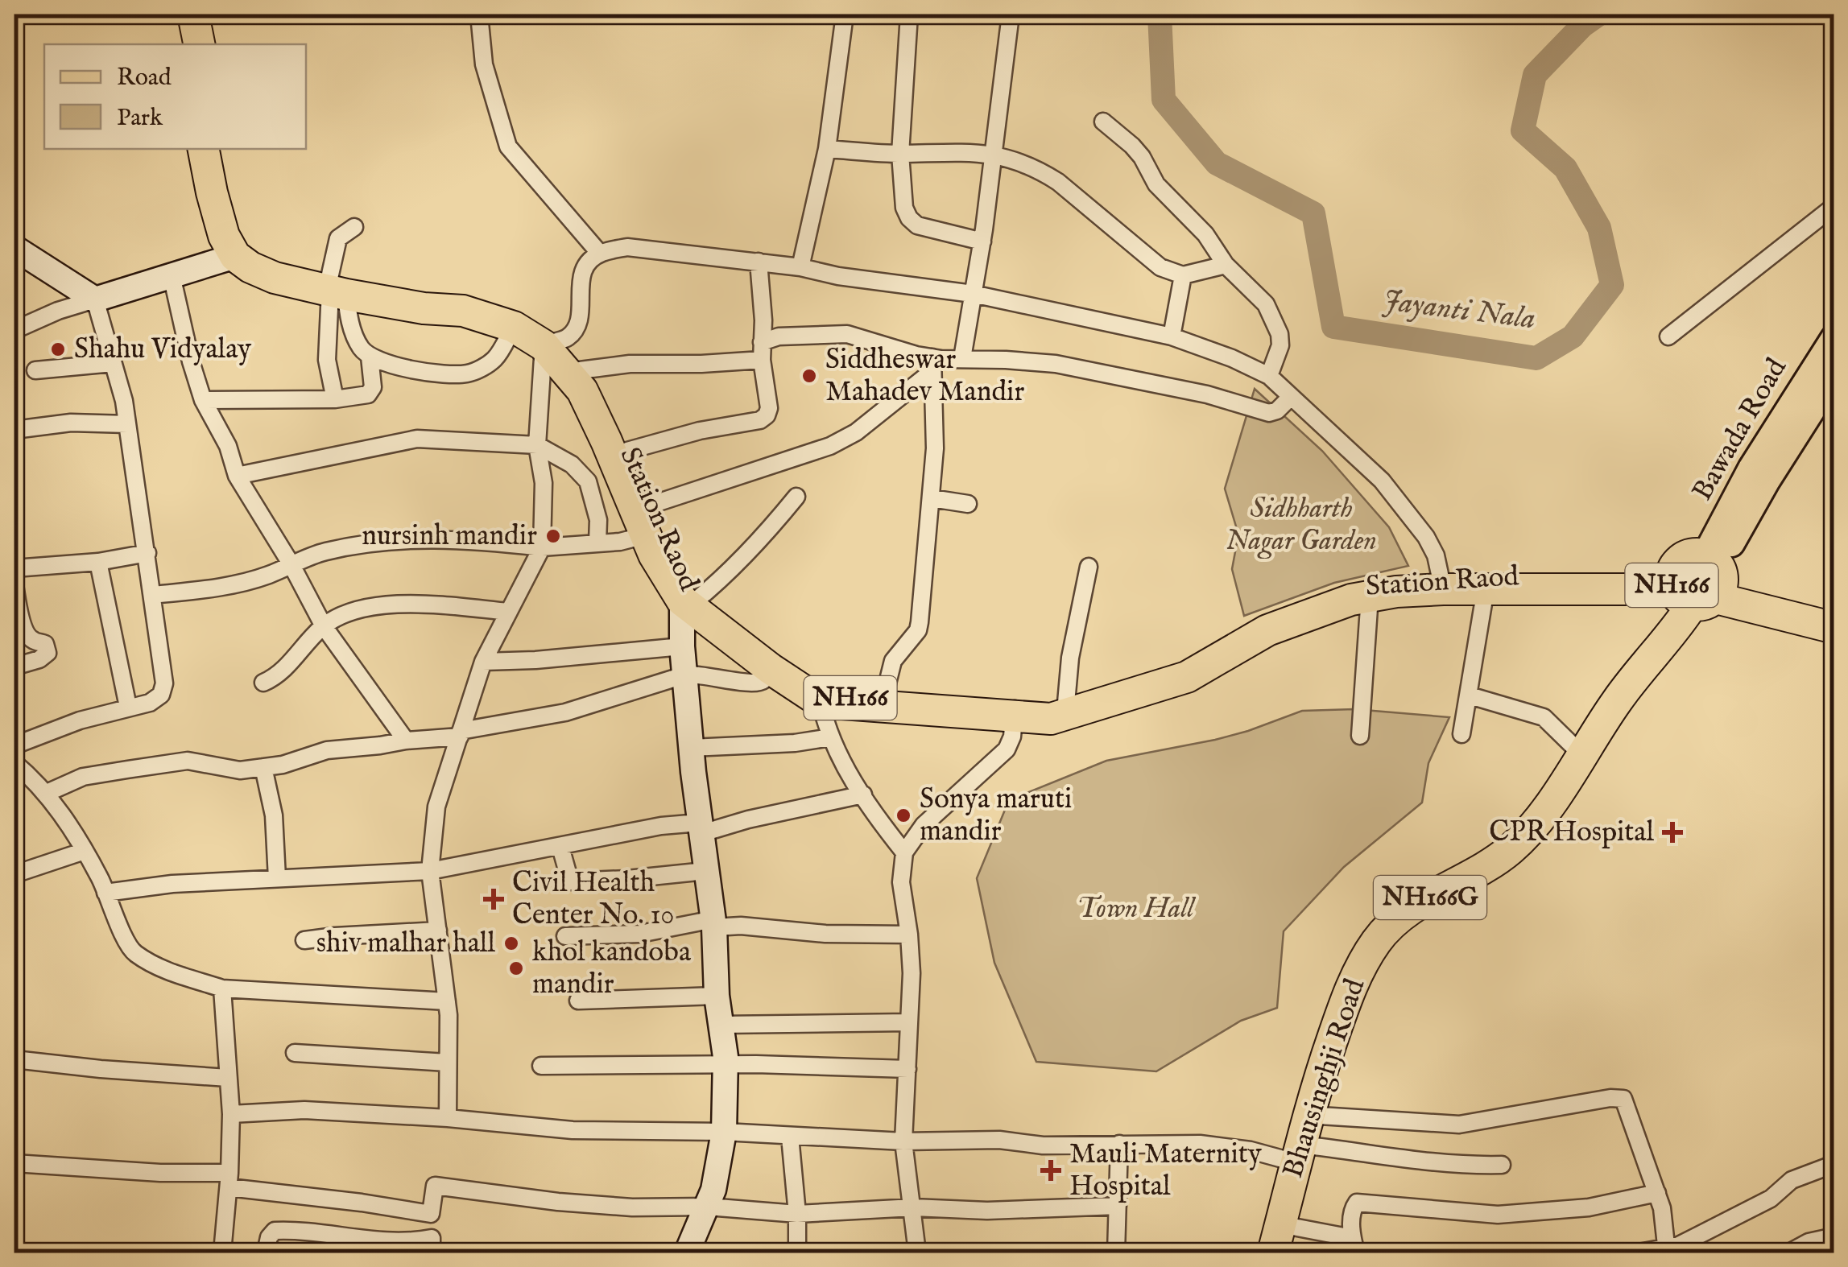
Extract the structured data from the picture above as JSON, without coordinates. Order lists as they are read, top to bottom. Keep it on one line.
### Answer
{"streets":{"highway":["Station Raod","NH166","NH166G","Bhausinghji Road"],"main road":["Bawada Road"]},"crossings":[["Bawada Road","Station Raod"],["Bawada Road","NH166"],["Bawada Road","Bhausinghji Road"],["Station Raod","NH166"],["Station Raod","Bhausinghji Road"],["NH166","Bhausinghji Road"]],"water":["Jayanti Nala"],"parks":["Sidhharth Nagar Garden","Town Hall"],"places":{"other":["Shahu Vidyalay","Siddheswar Mahadev Mandir","nursinh mandir","Sonya maruti mandir","shiv malhar hall","khol kandoba mandir"],"health":["CPR Hospital","Civil Health Center No. 10","Mauli Maternity Hospital"]},"legend":["Road","Park"]}
